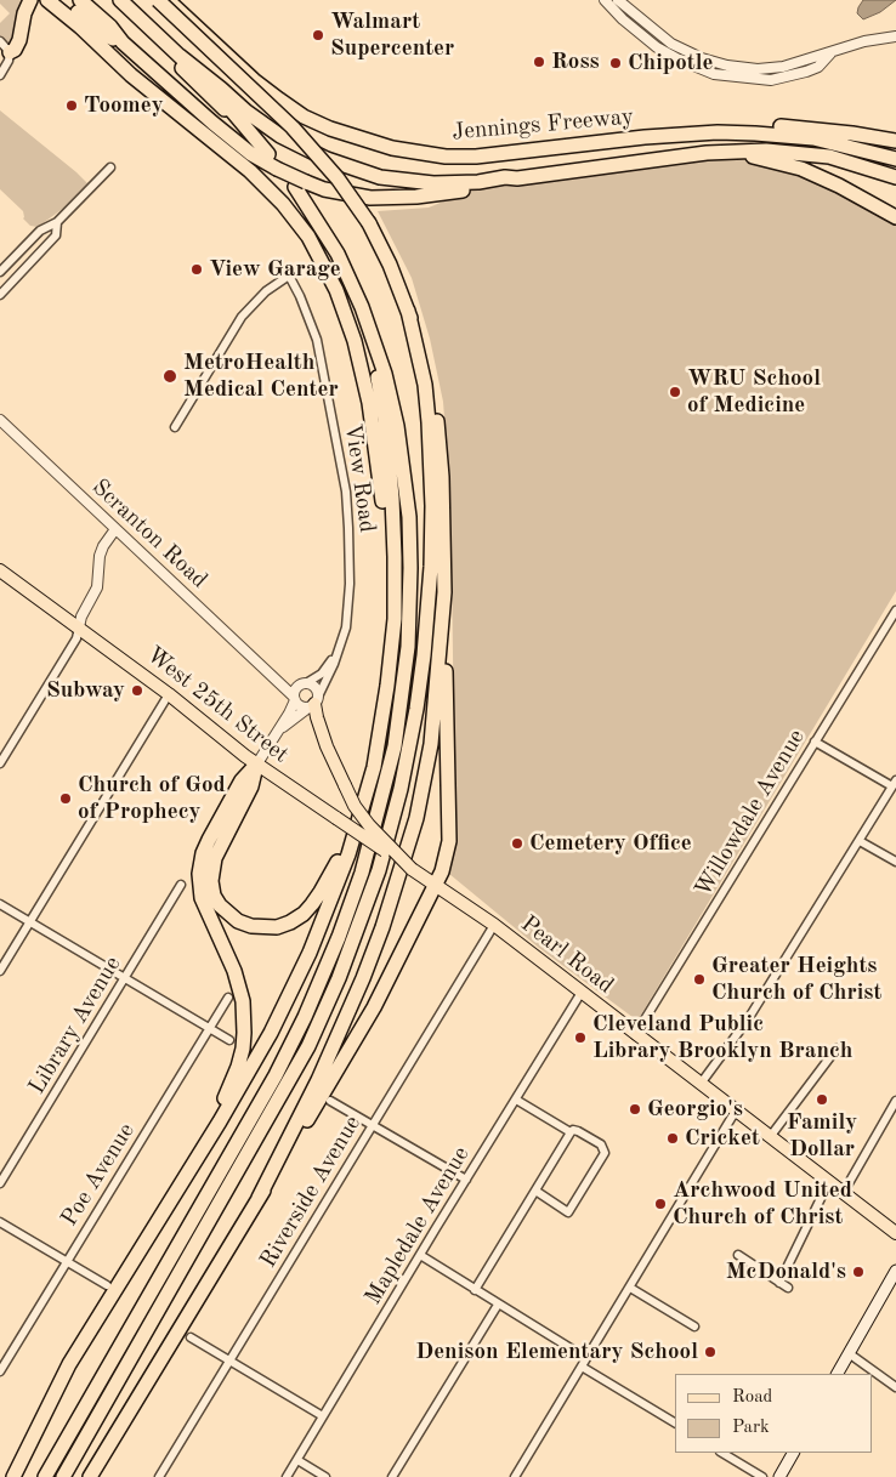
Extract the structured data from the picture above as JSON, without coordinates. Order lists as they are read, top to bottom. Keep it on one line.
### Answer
{"streets":{"highway":["Jennings Freeway"],"main road":["West 25th Street","Pearl Road"],"street":["View Road","Scranton Road","Willowdale Avenue","Library Avenue","Poe Avenue","Riverside Avenue","Mapledale Avenue"]},"crossings":[["View Road","Scranton Road"],["West 25th Street","Pearl Road"],["Willowdale Avenue","Pearl Road"],["Pearl Road","Riverside Avenue"],["Pearl Road","Mapledale Avenue"]],"places":["Walmart Supercenter","Ross","Chipotle","Toomey","View Garage","MetroHealth Medical Center","WRU School of Medicine","Subway","Church of God of Prophecy","Cemetery Office","Greater Heights Church of Christ","Cleveland Public Library Brooklyn Branch","Family Dollar","Georgio's","Cricket","Archwood United Church of Christ","McDonald's","Denison Elementary School"],"legend":["Road","Park"]}
